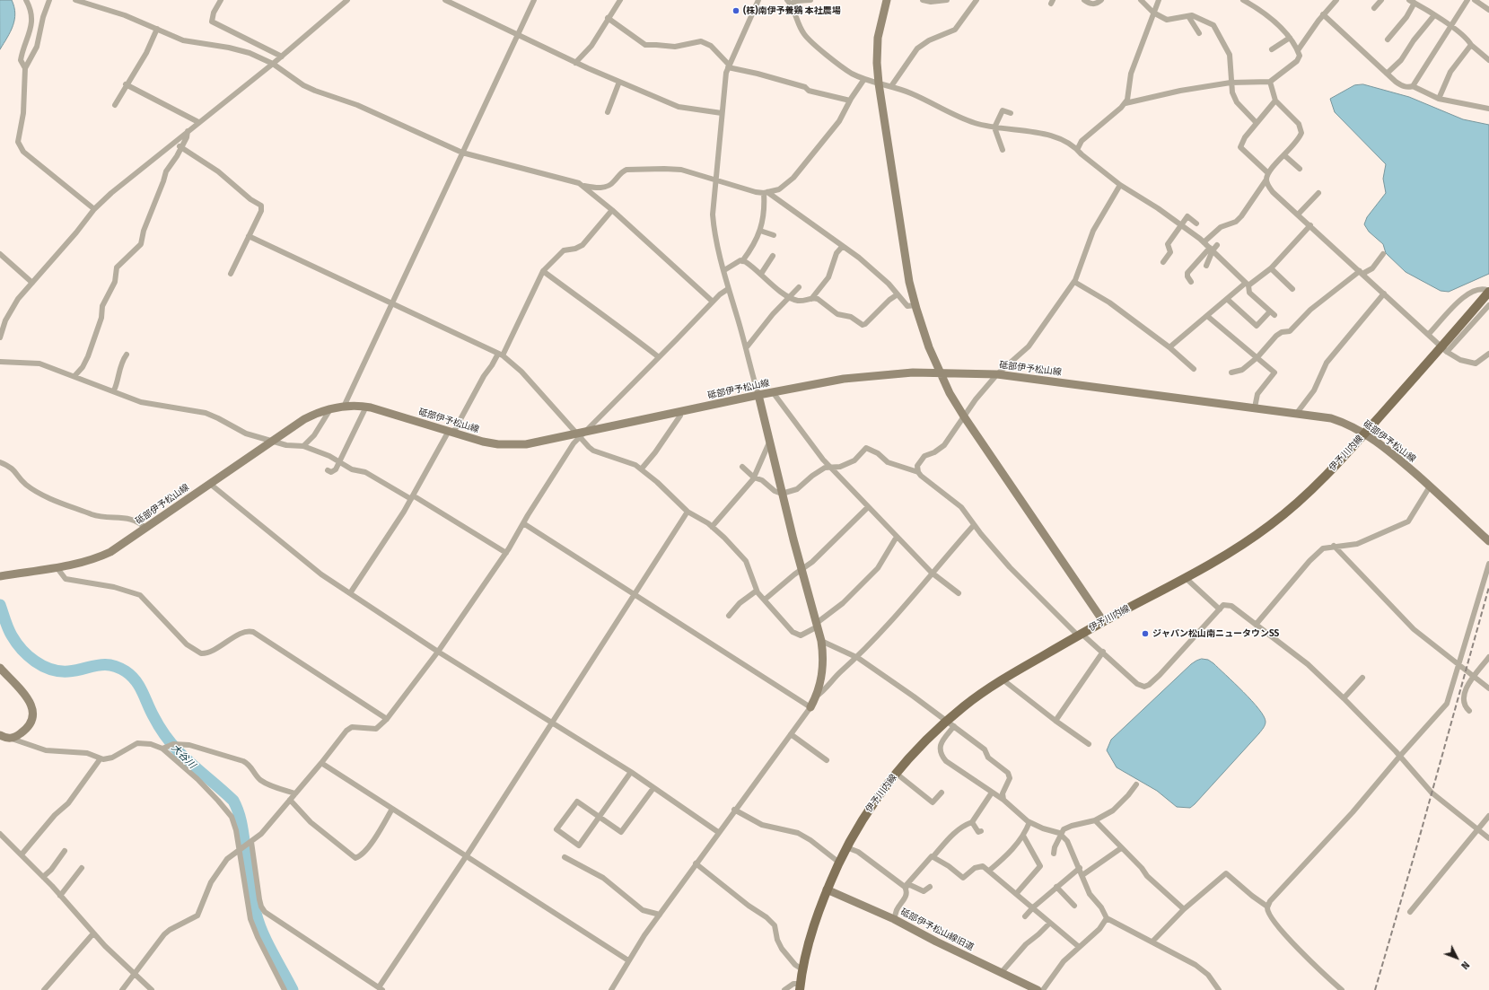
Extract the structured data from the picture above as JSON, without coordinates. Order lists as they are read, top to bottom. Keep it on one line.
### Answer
{"streets":{"main road":["砥部伊予松山線","伊予川内線","砥部伊予松山線旧道"]},"crossings":[["砥部伊予松山線","伊予川内線"],["伊予川内線","砥部伊予松山線旧道"]],"water":["大谷川"],"places":["(株)南伊予養鶏 本社農場","ジャパン松山南ニュータウンSS"],"north":"bottom right"}
